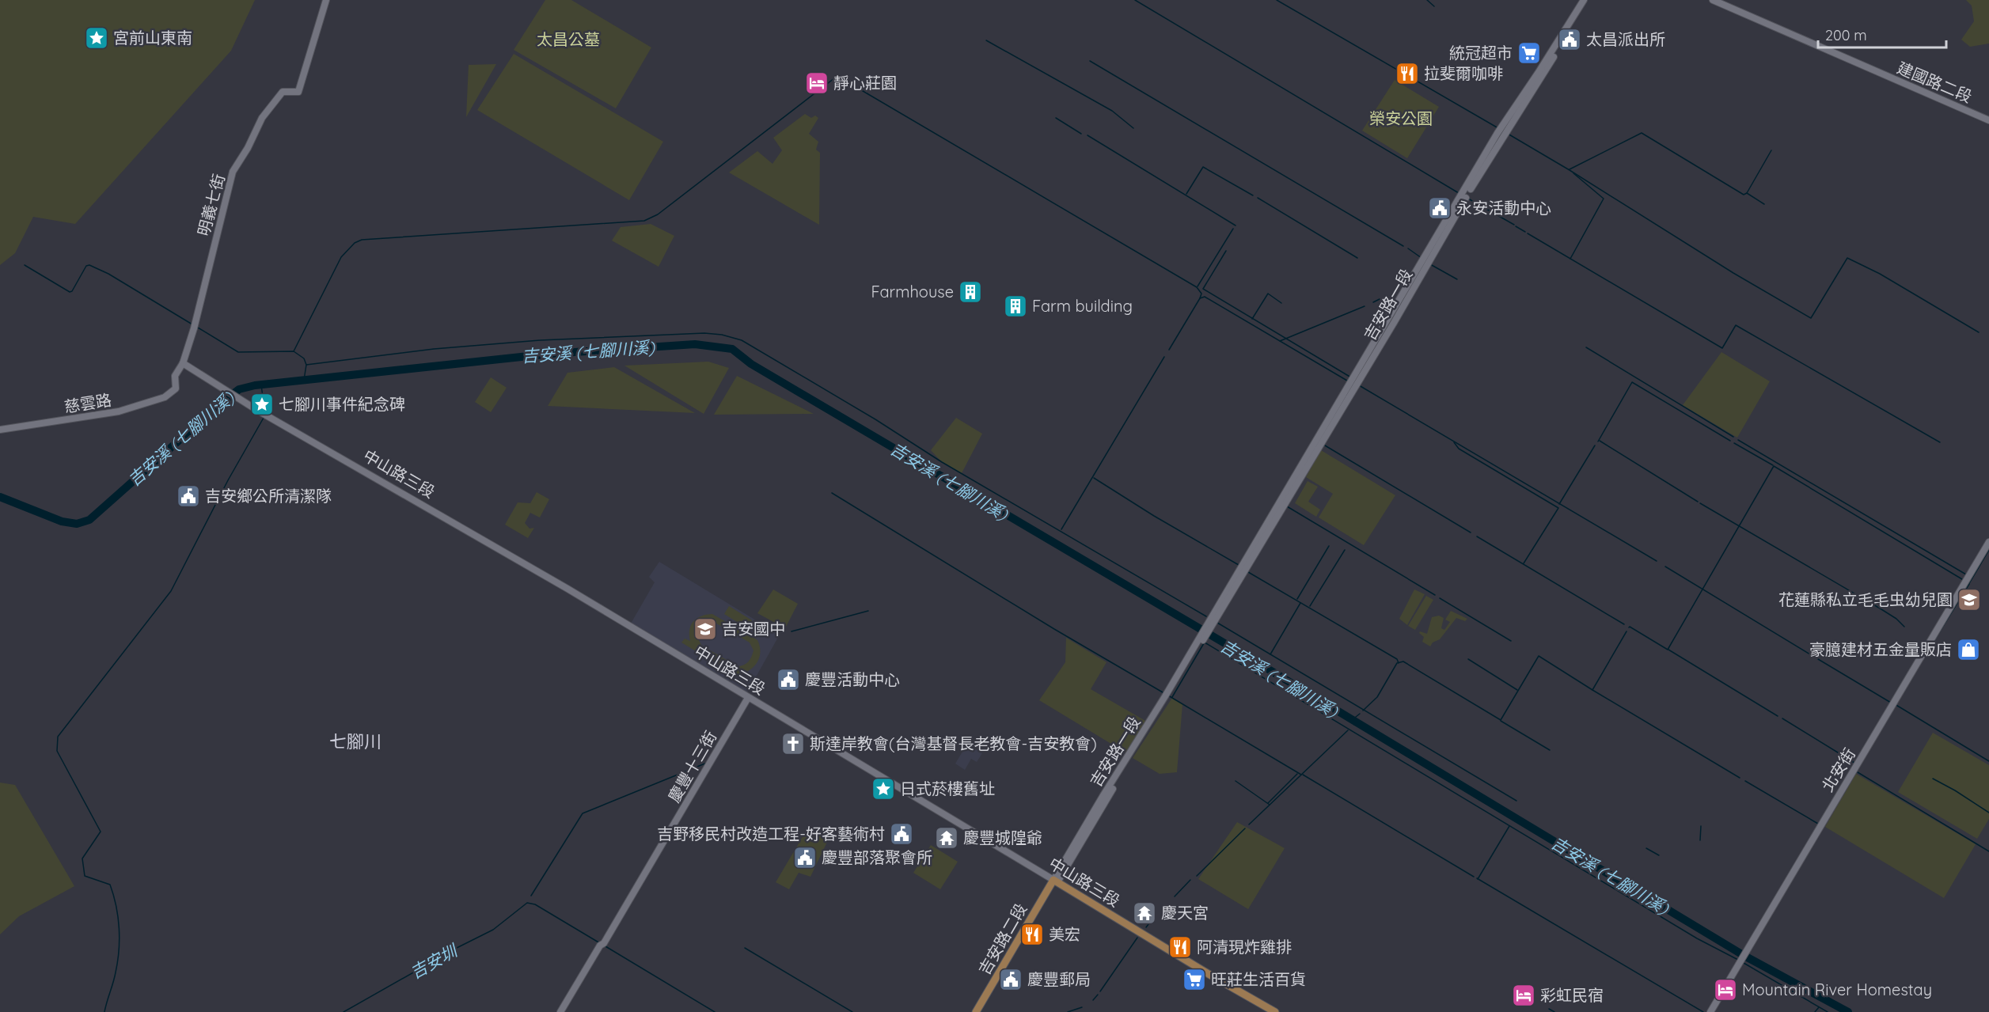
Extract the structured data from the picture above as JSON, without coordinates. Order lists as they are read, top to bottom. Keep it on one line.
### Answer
{"streets":{"main road":["中山路三段","吉安路二段"],"street":["建國路二段","明義七街","吉安路一段","慈雲路","慶豐十三街","北安街"]},"crossings":[["明義七街","慈雲路"],["明義七街","中山路三段"],["吉安路一段","中山路三段"],["吉安路一段","吉安路二段"],["中山路三段","慶豐十三街"],["中山路三段","吉安路二段"]],"districts":["七腳川"],"water":["吉安溪 (七腳川溪)","吉安圳"],"parks":["太昌公墓","榮安公園"],"places":{"place":["宮前山東南","七腳川事件紀念碑","日式菸樓舊址"],"public building":["太昌派出所","永安活動中心","吉安鄉公所清潔隊","慶豐活動中心","吉野移民村改造工程-好客藝術村","慶豐部落聚會所","慶豐郵局"],"supermarket":["統冠超市","旺莊生活百貨"],"restaurant":["拉斐爾咖啡","美宏","阿清現炸雞排"],"hotel":["靜心莊園","Mountain River Homestay","彩虹民宿"],"building":["Farmhouse","Farm building"],"school or university":["花蓮縣私立毛毛虫幼兒園","吉安國中"],"shop":["豪臆建材五金量販店"],"church":["斯達岸教會(台灣基督長老教會-吉安教會)"],"temple":["慶豐城隍爺","慶天宮"]},"scale_bar":"200 m"}
